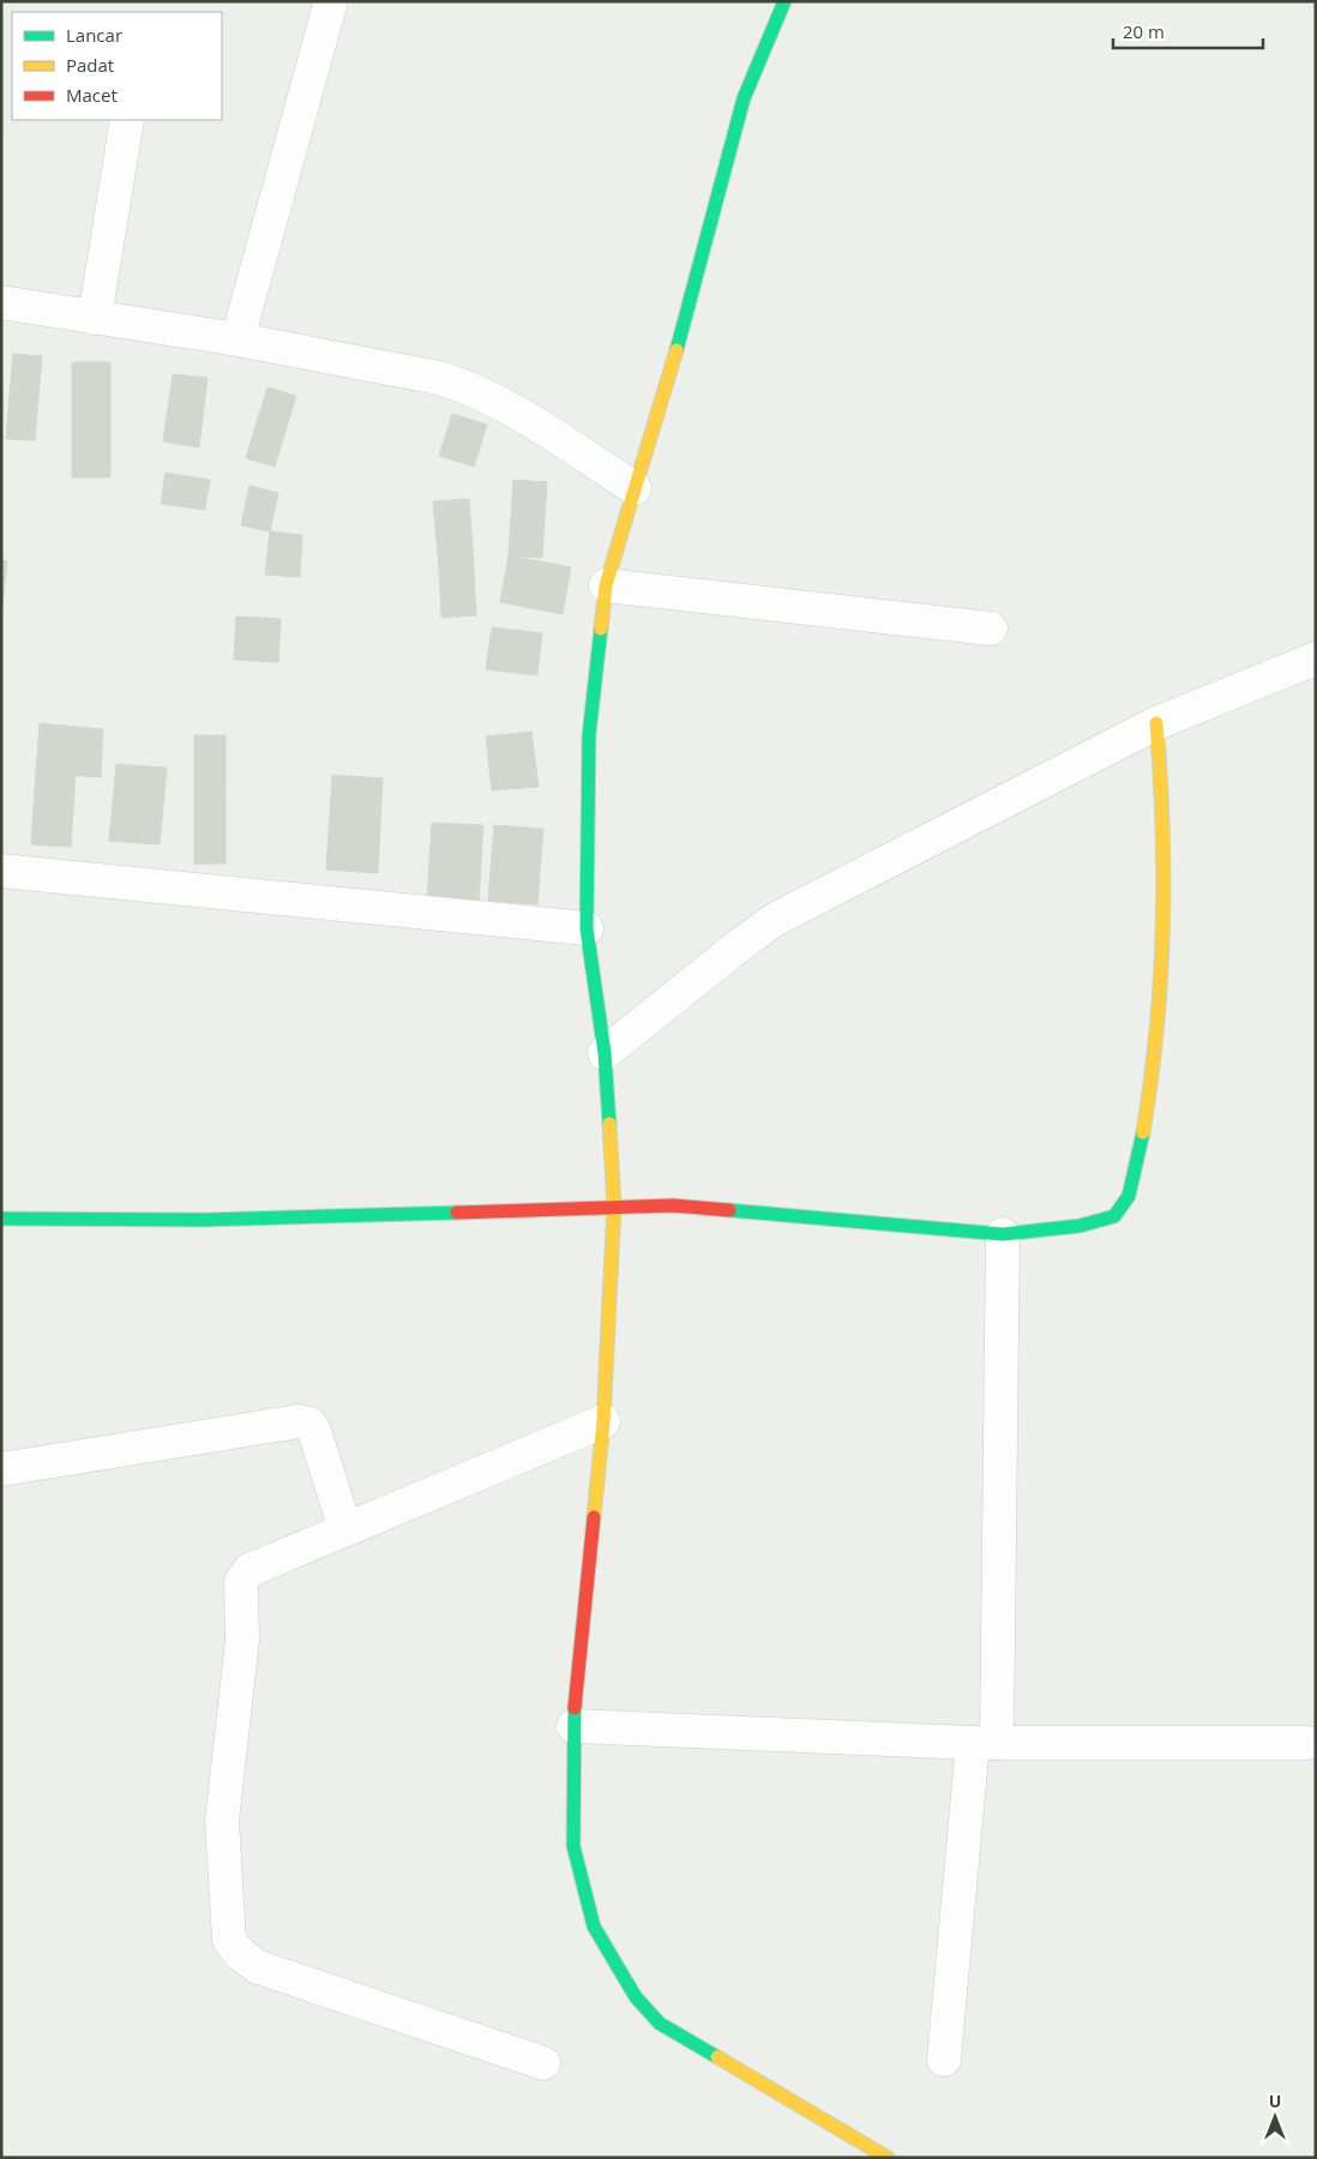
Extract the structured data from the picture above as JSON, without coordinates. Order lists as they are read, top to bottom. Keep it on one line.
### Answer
{"legend":["Lancar","Padat","Macet"],"scale_bar":"20 m","north":"top"}
